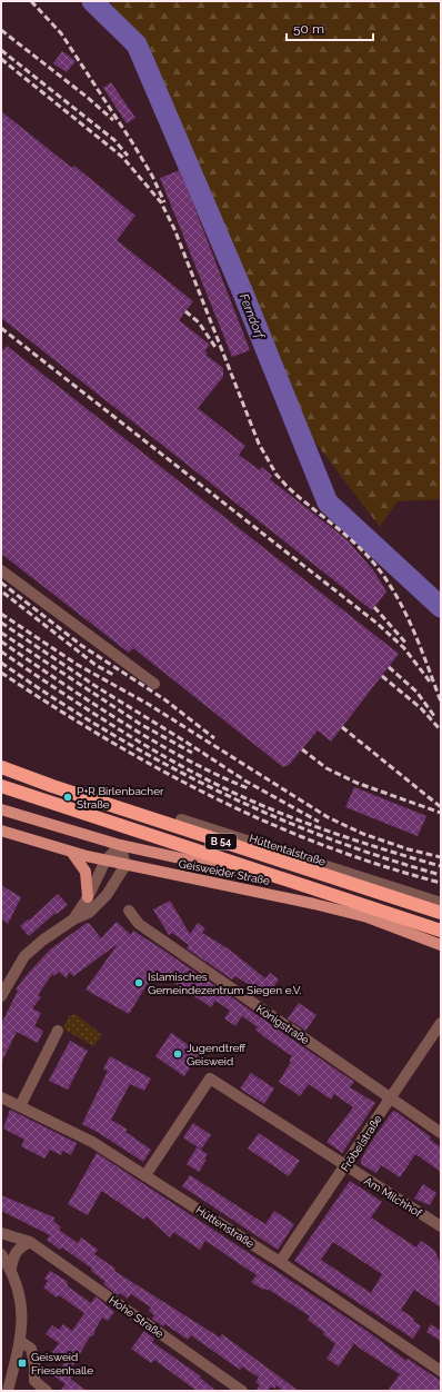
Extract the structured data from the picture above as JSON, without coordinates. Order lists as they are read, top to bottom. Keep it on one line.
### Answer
{"streets":{"highway":["B 54","Hüttentalstraße"],"main road":["Geisweider Straße"],"street":["Königstraße","Fröbelstraße","Am Milchhof","Hüttenstraße","Hohe Straße"]},"crossings":[["Königstraße","Fröbelstraße"],["Fröbelstraße","Am Milchhof"],["Fröbelstraße","Hüttenstraße"],["Am Milchhof","Hüttenstraße"]],"water":["Ferndorf"],"places":{"other":["P+R Birlenbacher Straße","Islamisches Gemeindezentrum Siegen e.V.","Jugendtreff Geisweid"],"transit":["Geisweid Friesenhalle"]},"scale_bar":"50 m"}
